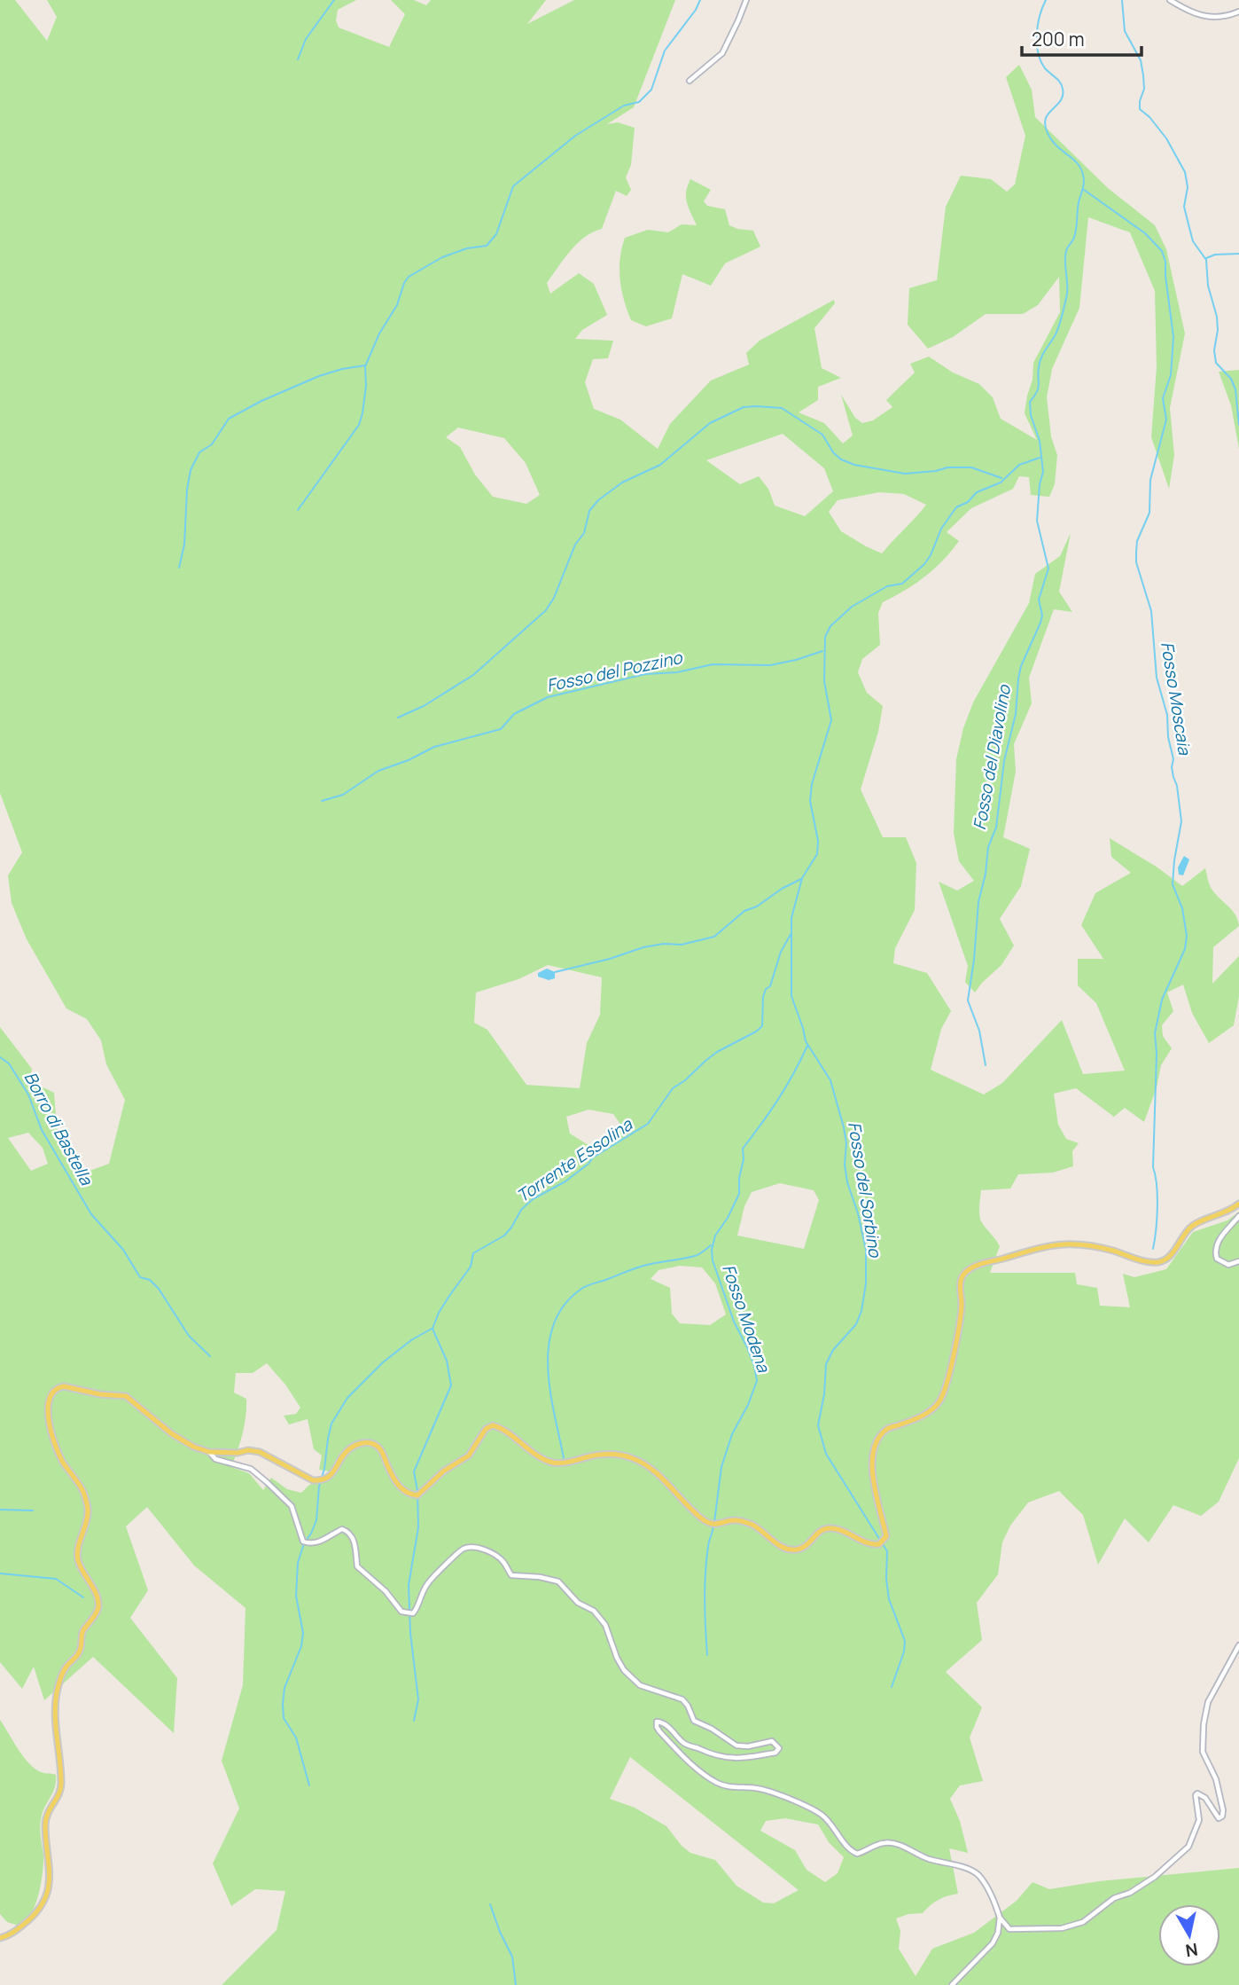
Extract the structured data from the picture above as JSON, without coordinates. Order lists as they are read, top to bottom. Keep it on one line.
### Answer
{"water":["Fosso del Pozzino","Fosso Moscaia","Fosso del Diavolino","Borro di Bastella","Torrente Essolina","Fosso del Sorbino","Fosso Modena"],"scale_bar":"200 m","north":"bottom"}
